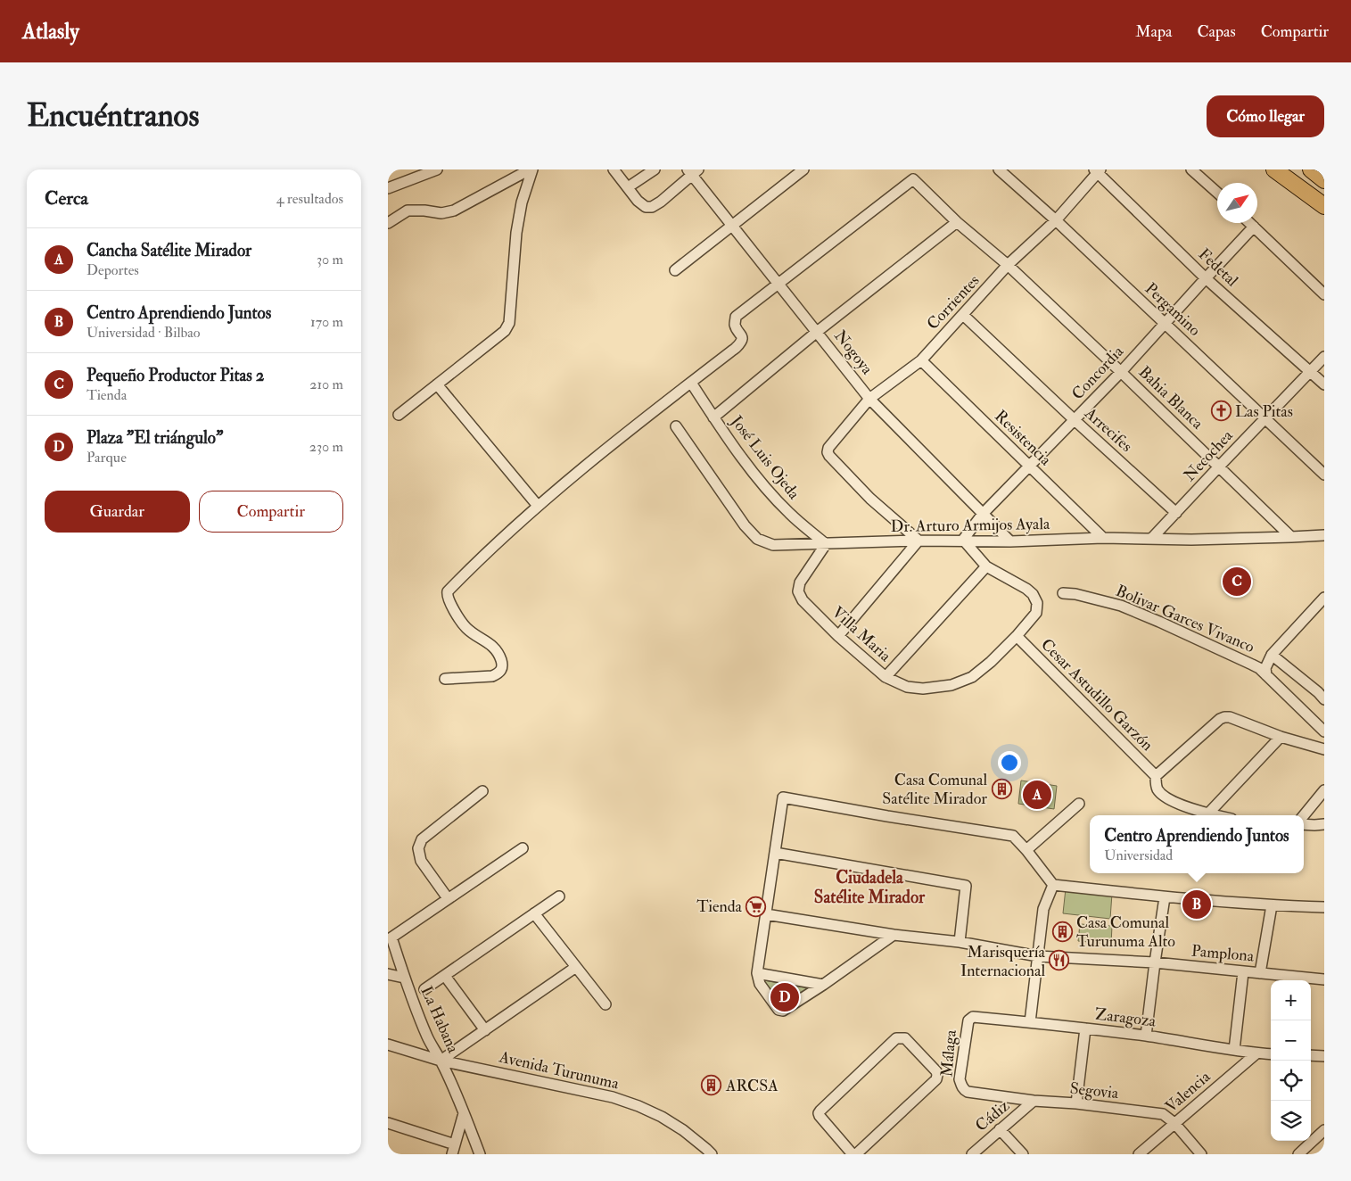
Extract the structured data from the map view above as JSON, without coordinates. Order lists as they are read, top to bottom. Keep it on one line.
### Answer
{"streets":{"street":["Fedetal","Corrientes","Pergamino","Nogoya","Concordia","Bahia Blanca","Arrecifes","Resistencia","Necochea","José Luis Ojeda","Dr. Arturo Armijos Ayala","Bolivar Garces Vivanco","Villa Maria","Cesar Astudillo Garzón","Pamplona","Zaragoza","La Habana","Málaga","Avenida Turunuma","Segovia","Valencia","Cádiz"]},"crossings":[["Fedetal","Corrientes"],["Fedetal","Concordia"],["Fedetal","Necochea"],["Corrientes","Pergamino"],["Corrientes","Nogoya"],["Corrientes","Bahia Blanca"],["Corrientes","Arrecifes"],["Corrientes","Resistencia"],["Corrientes","Dr. Arturo Armijos Ayala"],["Pergamino","Concordia"],["Pergamino","Necochea"],["Nogoya","Concordia"],["Nogoya","Bahia Blanca"],["Nogoya","Dr. Arturo Armijos Ayala"],["Concordia","Bahia Blanca"],["Concordia","Arrecifes"],["Concordia","Resistencia"],["Concordia","Dr. Arturo Armijos Ayala"],["Bahia Blanca","Necochea"],["Bahia Blanca","Dr. Arturo Armijos Ayala"],["Arrecifes","Necochea"],["Resistencia","Dr. Arturo Armijos Ayala"],["Necochea","Dr. Arturo Armijos Ayala"],["José Luis Ojeda","Dr. Arturo Armijos Ayala"],["José Luis Ojeda","Villa Maria"],["Dr. Arturo Armijos Ayala","Villa Maria"],["Villa Maria","Cesar Astudillo Garzón"],["Zaragoza","Málaga"],["Zaragoza","Valencia"],["La Habana","Avenida Turunuma"],["Málaga","Segovia"],["Segovia","Valencia"],["Segovia","Cádiz"]],"districts":["Ciudadela Satélite Mirador"],"places":{"church":["Las Pitas"],"building":["Casa Comunal Satélite Mirador","Casa Comunal Turunuma Alto","ARCSA"],"supermarket":["Tienda"],"restaurant":["Marisquería Internacional"]},"north":"top right","page":{"header":"Atlasly","nav":["Mapa","Capas","Compartir"],"buttons":["Cómo llegar",["Guardar","Compartir"]],"title":"Encuéntranos","heading":["Cerca","4 resultados"],"list":[{"mark":"A","name":"Cancha Satélite Mirador","note":"Deportes","value":"30 m"},{"mark":"B","name":"Centro Aprendiendo Juntos","note":"Universidad · Bilbao","value":"170 m"},{"mark":"C","name":"Pequeño Productor Pitas 2","note":"Tienda","value":"210 m"},{"mark":"D","name":"Plaza \"El triángulo\"","note":"Parque","value":"230 m"}],"pins":["C","A","B","D"],"popup":["Centro Aprendiendo Juntos","Universidad"],"map_buttons":["+","−"]}}
